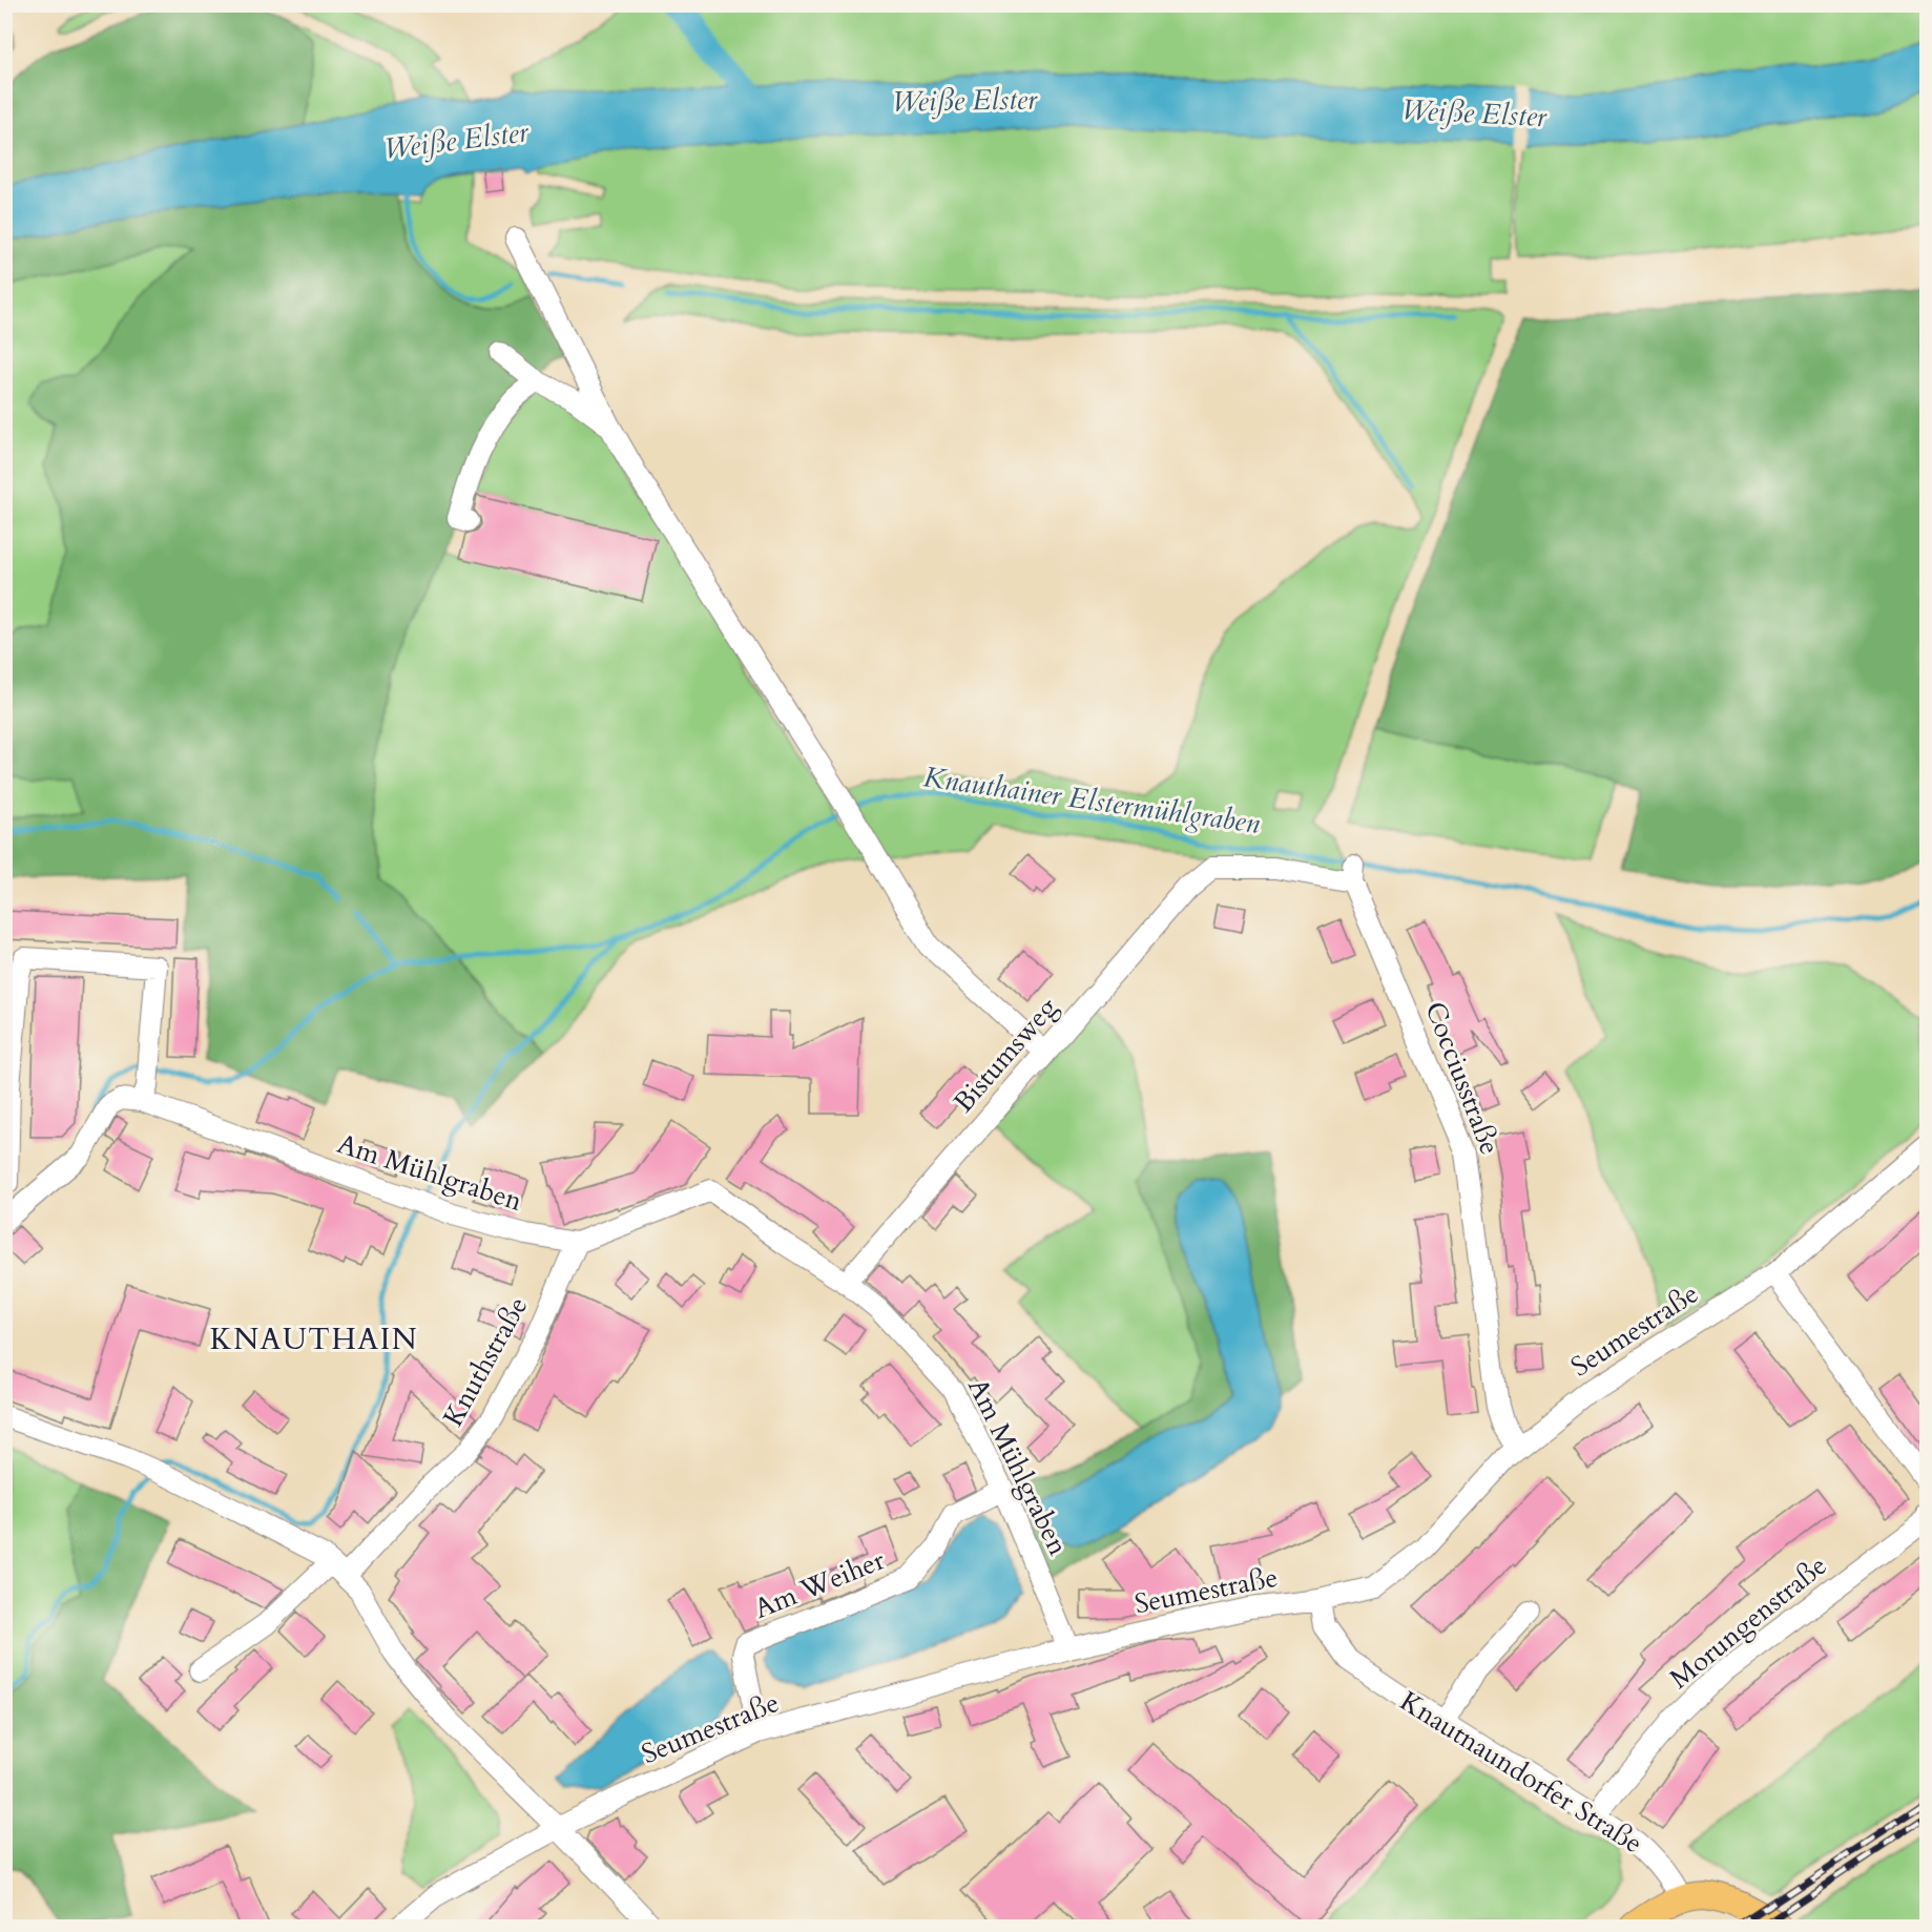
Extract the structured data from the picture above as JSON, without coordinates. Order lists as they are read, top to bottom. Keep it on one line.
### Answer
{"streets":{"street":["Bistumsweg","Cocciusstraße","Am Mühlgraben","Seumestraße","Knuthstraße","Am Weiher","Morungenstraße","Knautnaundorfer Straße"]},"crossings":[["Bistumsweg","Cocciusstraße"],["Bistumsweg","Am Mühlgraben"],["Cocciusstraße","Seumestraße"],["Am Mühlgraben","Seumestraße"],["Am Mühlgraben","Knuthstraße"],["Am Mühlgraben","Am Weiher"],["Seumestraße","Am Weiher"],["Seumestraße","Knautnaundorfer Straße"],["Morungenstraße","Knautnaundorfer Straße"]],"districts":["KNAUTHAIN"],"water":["Weiße Elster","Knauthainer Elstermühlgraben"]}
